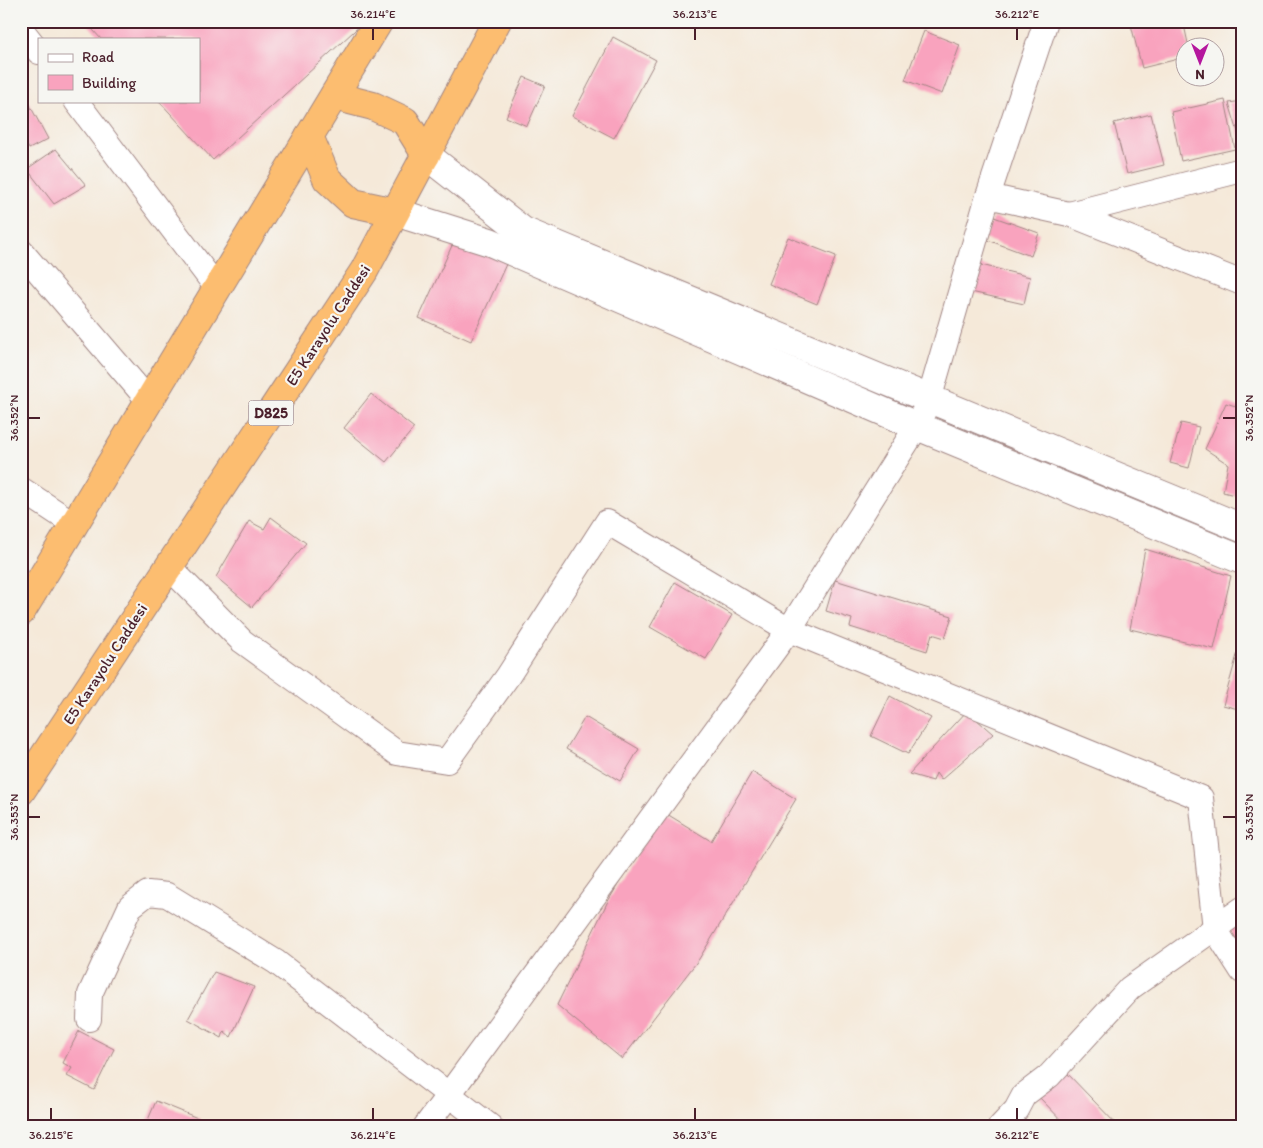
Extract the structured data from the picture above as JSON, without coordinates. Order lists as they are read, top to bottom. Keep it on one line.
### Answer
{"streets":{"highway":["E5 Karayolu Caddesi","D825"]},"legend":["Road","Building"],"north":"bottom","coordinates":["36.214°E","36.213°E","36.212°E","36.352°N","36.353°N","36.215°E"]}
